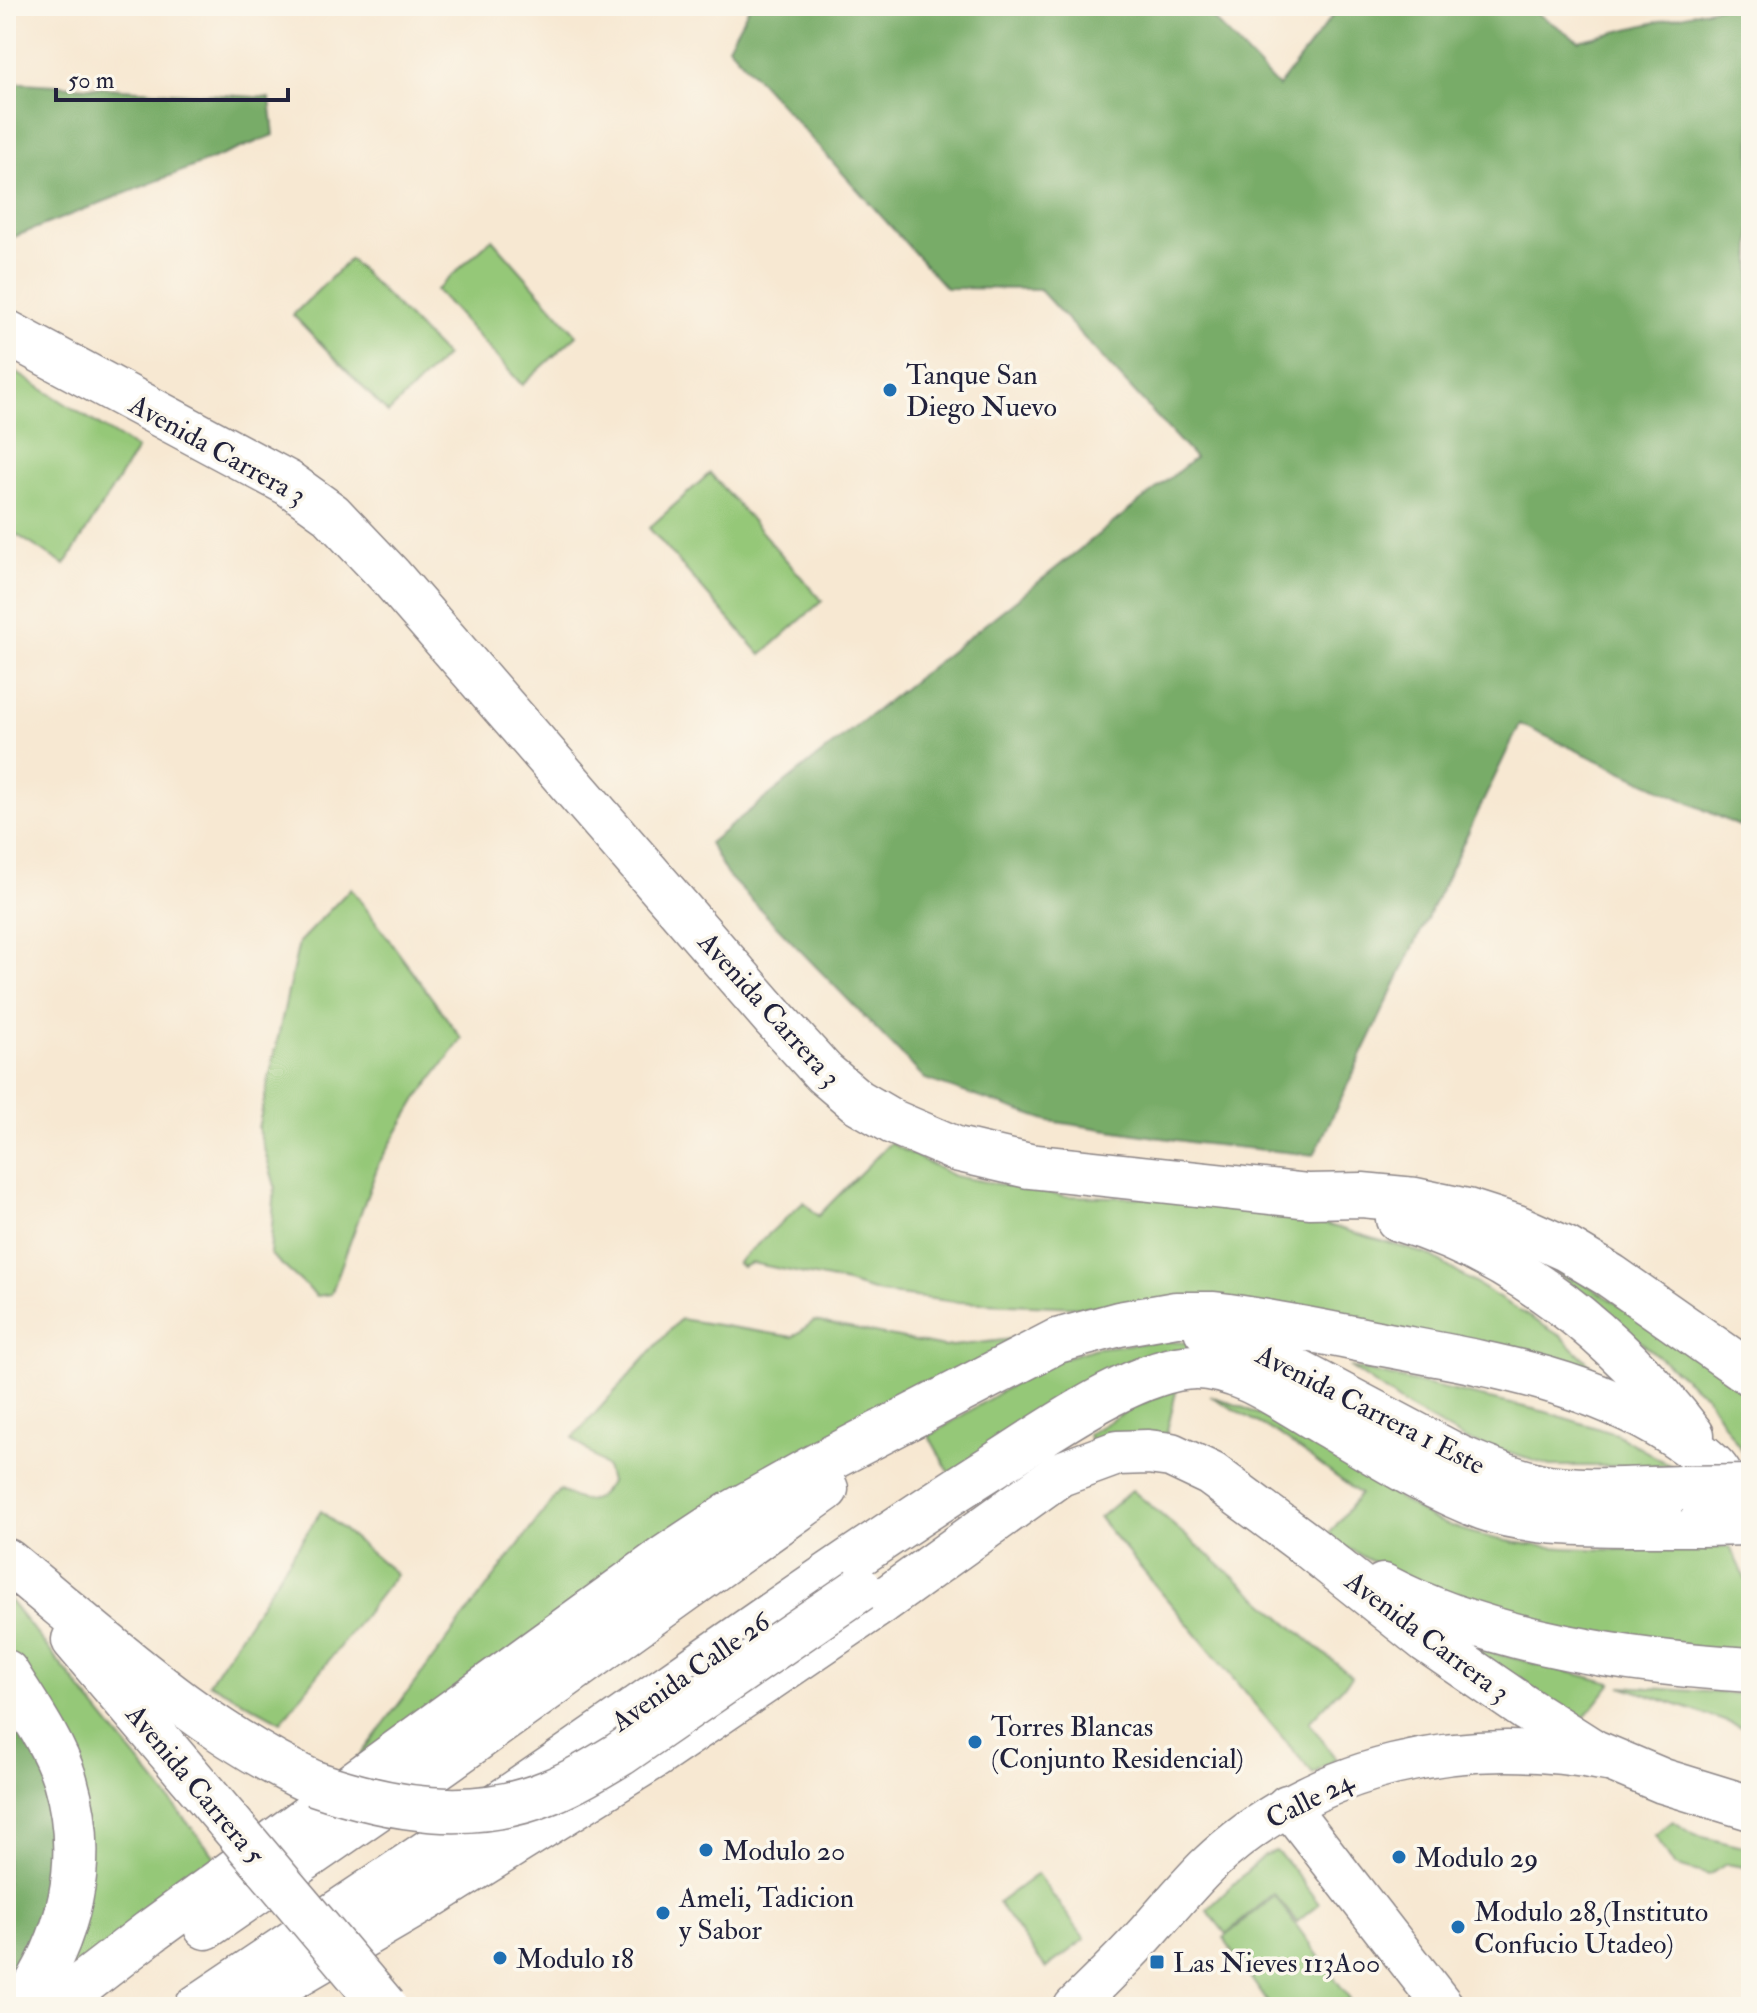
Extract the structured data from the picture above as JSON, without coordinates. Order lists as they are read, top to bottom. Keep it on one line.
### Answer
{"streets":{"main road":["Avenida Carrera 3","Avenida Carrera 1 Este","Avenida Calle 26","Avenida Carrera 5"],"street":["Calle 24"]},"crossings":[["Avenida Carrera 3","Avenida Calle 26"],["Avenida Carrera 3","Calle 24"],["Avenida Carrera 1 Este","Avenida Calle 26"]],"places":{"other":["Tanque San Diego Nuevo","Torres Blancas (Conjunto Residencial)","Modulo 20","Modulo 29","Ameli, Tadicion y Sabor","Modulo 28,(Instituto Confucio Utadeo)","Modulo 18"],"transit":["Las Nieves 113A00"]},"scale_bar":"50 m"}
